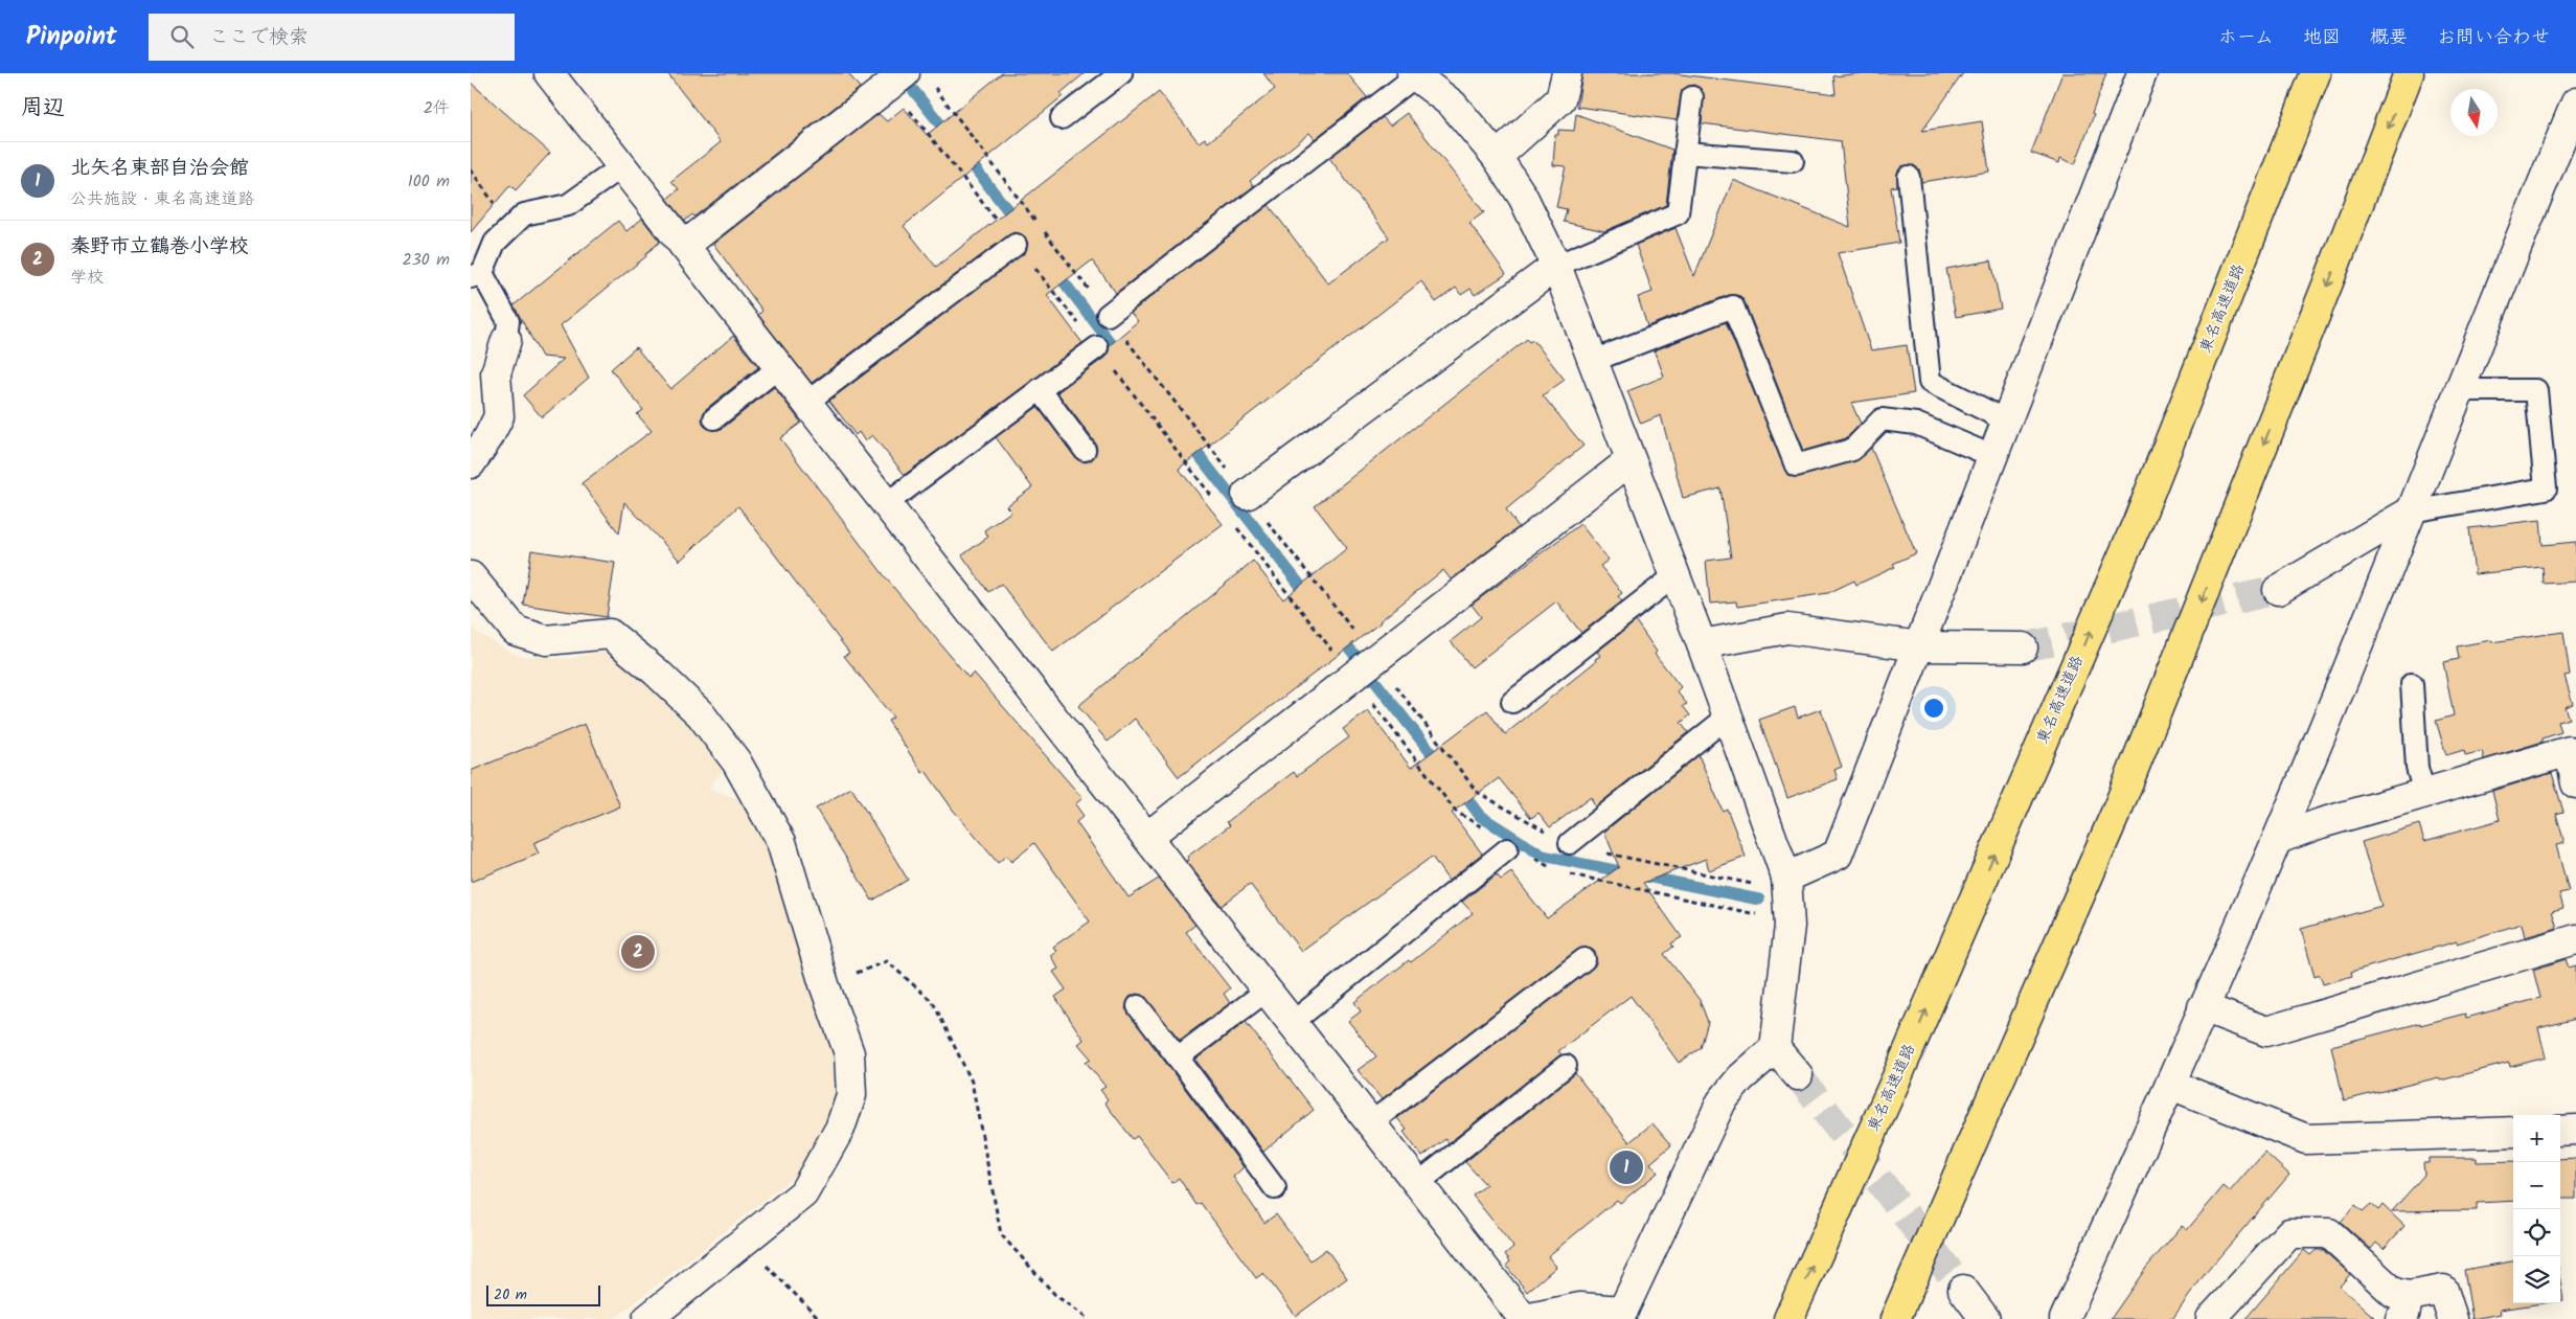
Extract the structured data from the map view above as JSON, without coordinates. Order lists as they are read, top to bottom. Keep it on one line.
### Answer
{"streets":{"highway":["東名高速道路"]},"scale_bar":"20 m","north":"bottom","page":{"header":"Pinpoint","search":"ここで検索","nav":["ホーム","地図","概要","お問い合わせ"],"heading":["周辺","2件"],"list":[{"mark":"1","name":"北矢名東部自治会館","note":"公共施設 · 東名高速道路","value":"100 m"},{"mark":"2","name":"秦野市立鶴巻小学校","note":"学校","value":"230 m"}],"pins":["2","1"],"map_buttons":["+","−"],"scale":"20 m"}}
